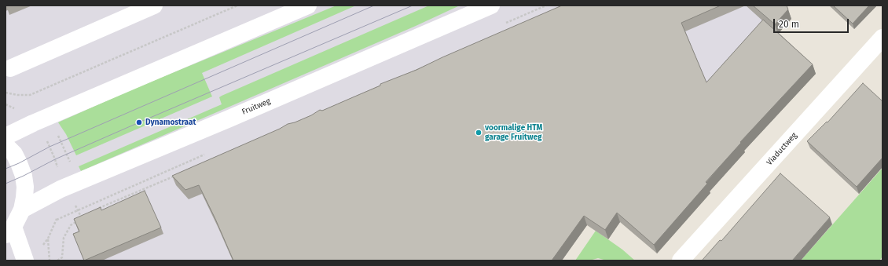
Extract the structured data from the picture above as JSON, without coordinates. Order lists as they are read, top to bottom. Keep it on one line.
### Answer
{"streets":{"street":["Fruitweg","Viaductweg"]},"places":["Dynamostraat","voormalige HTM garage Fruitweg"],"scale_bar":"20 m"}
